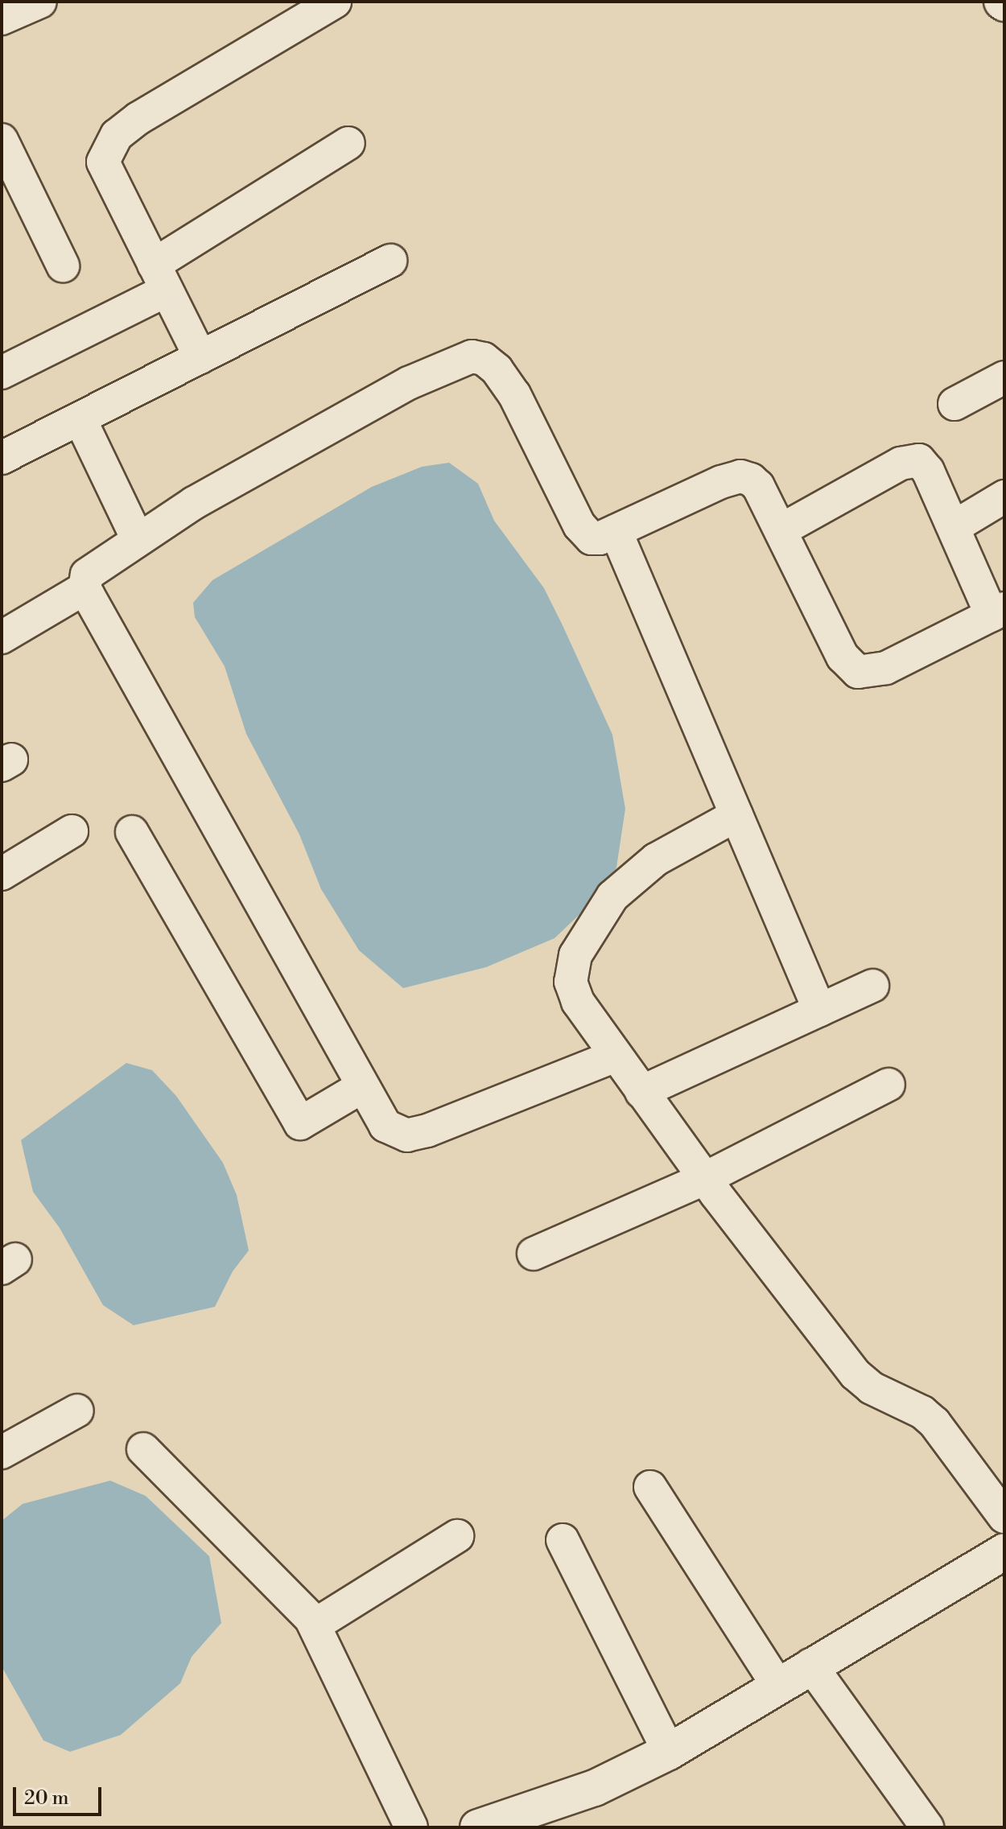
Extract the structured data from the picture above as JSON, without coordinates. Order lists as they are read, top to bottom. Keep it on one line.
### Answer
{"scale_bar":"20 m"}
